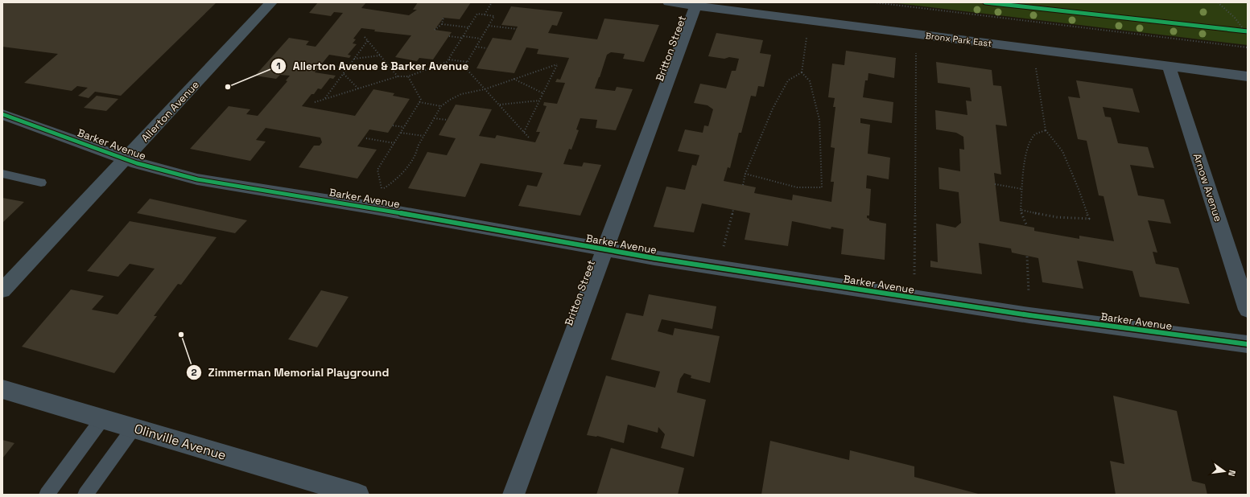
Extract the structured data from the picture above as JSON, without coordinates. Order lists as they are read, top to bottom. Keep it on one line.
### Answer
{"streets":{"main road":["Allerton Avenue"],"street":["Bronx Park East","Britton Street","Barker Avenue","Arnow Avenue","Olinville Avenue"]},"crossings":[["Bronx Park East","Britton Street"],["Bronx Park East","Arnow Avenue"],["Britton Street","Barker Avenue"],["Allerton Avenue","Barker Avenue"]],"places":["Allerton Avenue & Barker Avenue","Zimmerman Memorial Playground"],"north":"right"}
